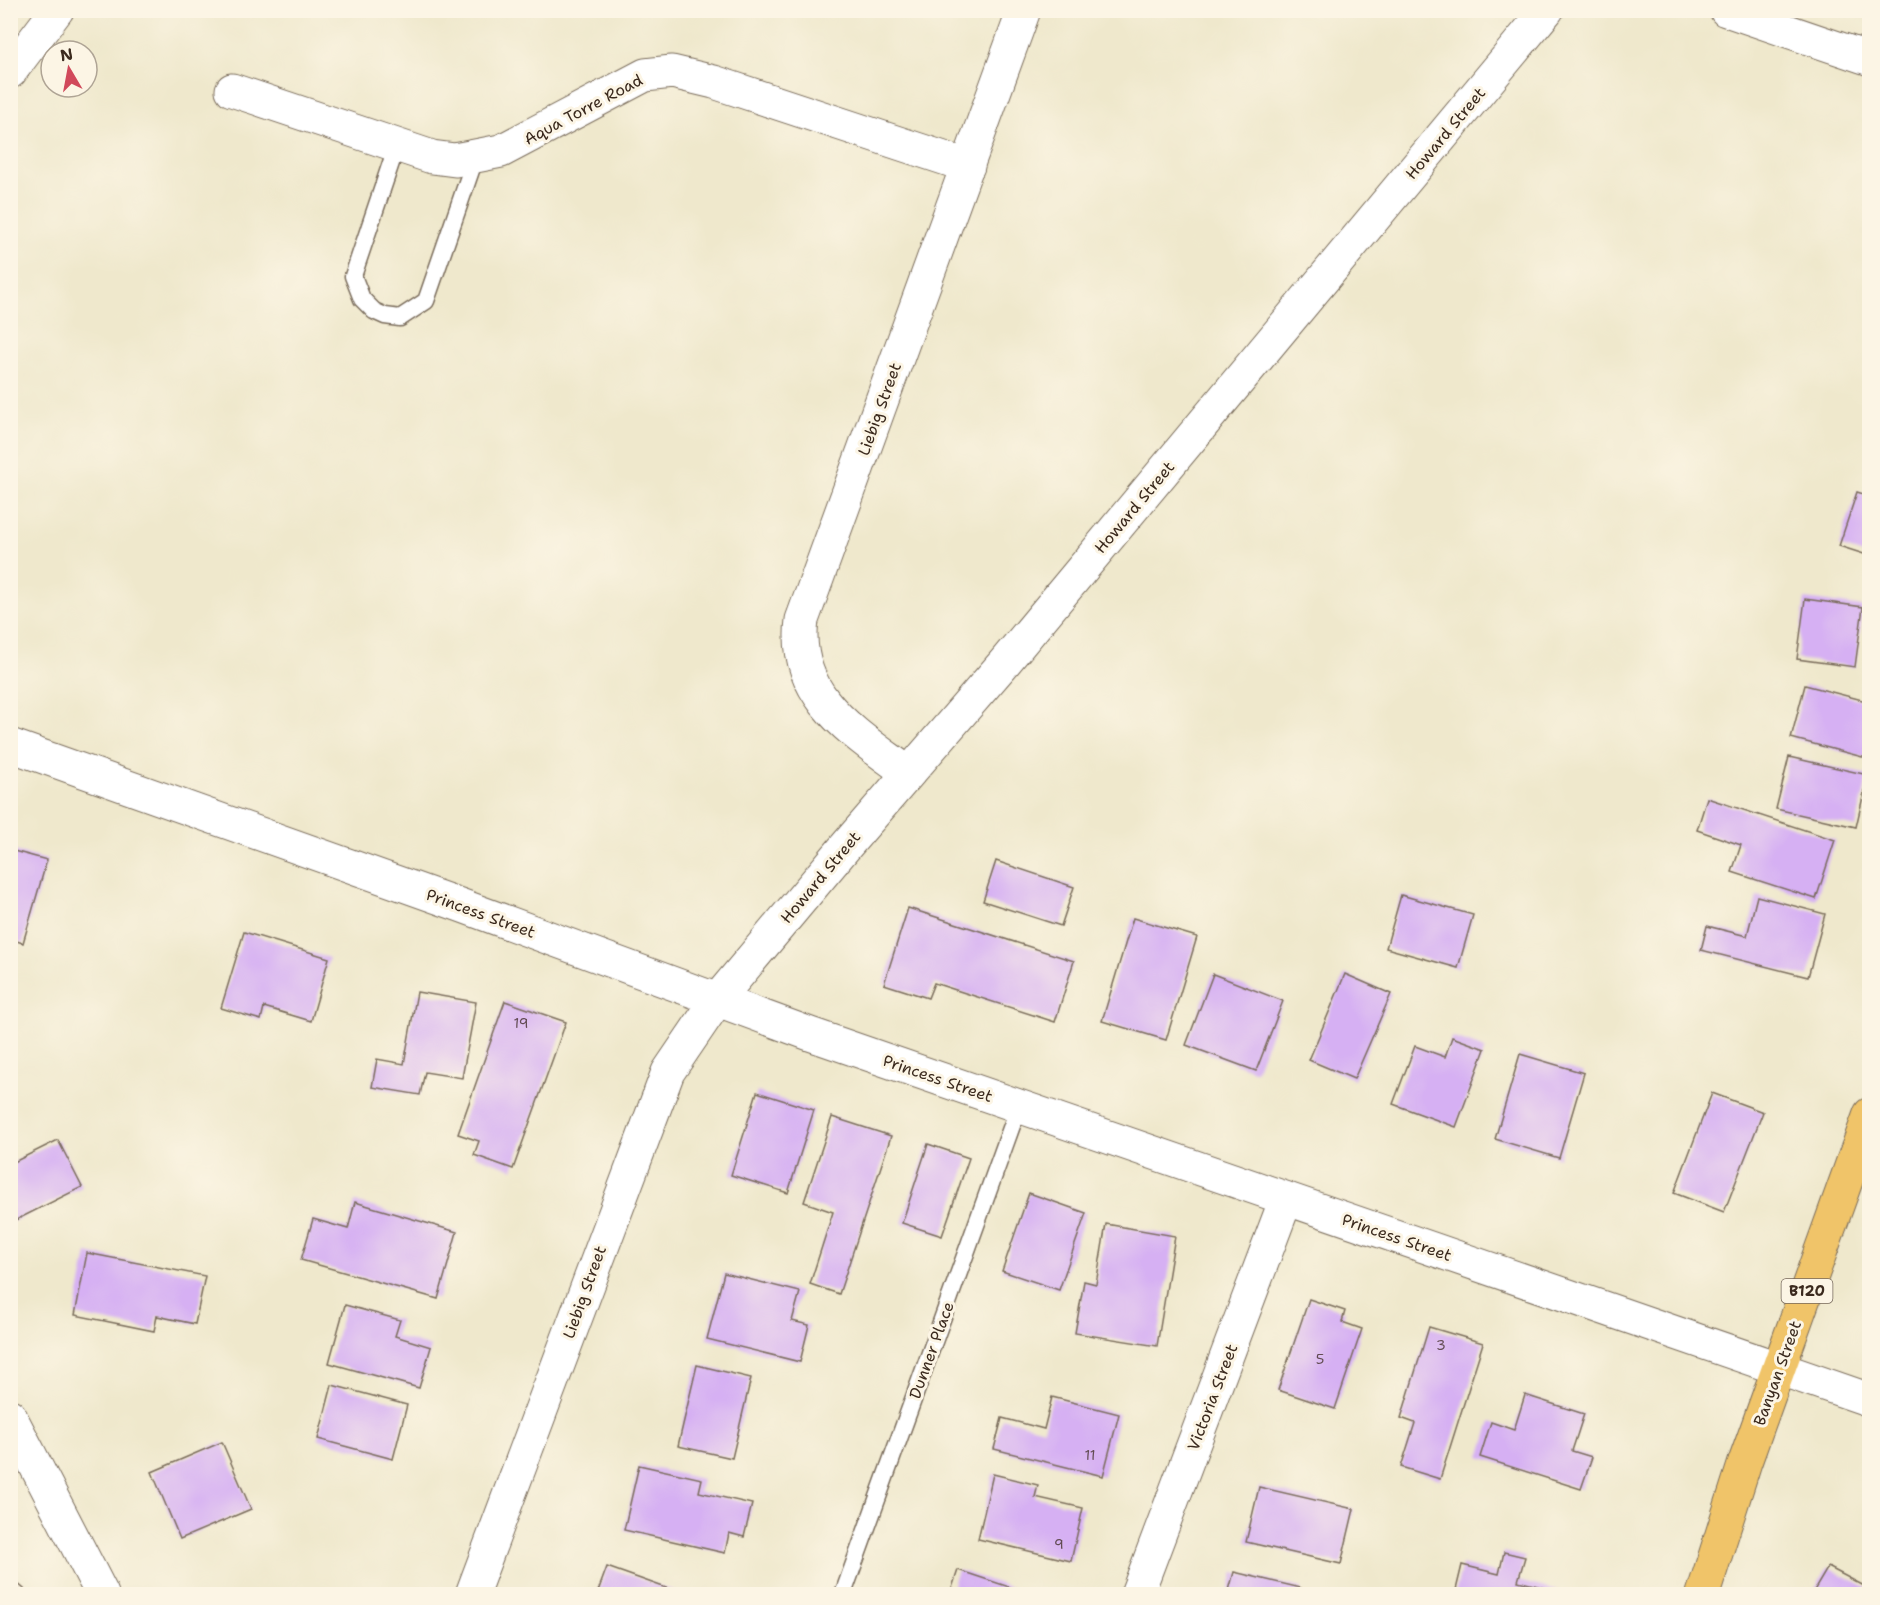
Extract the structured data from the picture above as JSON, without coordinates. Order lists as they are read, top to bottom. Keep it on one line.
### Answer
{"streets":{"main road":["B120","Banyan Street"],"street":["Aqua Torre Road","Howard Street","Liebig Street","Princess Street","Victoria Street"],"lane":["Dunner Place"]},"crossings":[["Aqua Torre Road","Liebig Street"],["Howard Street","Liebig Street"],["Howard Street","Princess Street"],["Liebig Street","Princess Street"],["Princess Street","Dunner Place"],["Princess Street","Banyan Street"],["Princess Street","Victoria Street"]],"house_numbers":["19","3","5","11","9"],"north":"top"}
